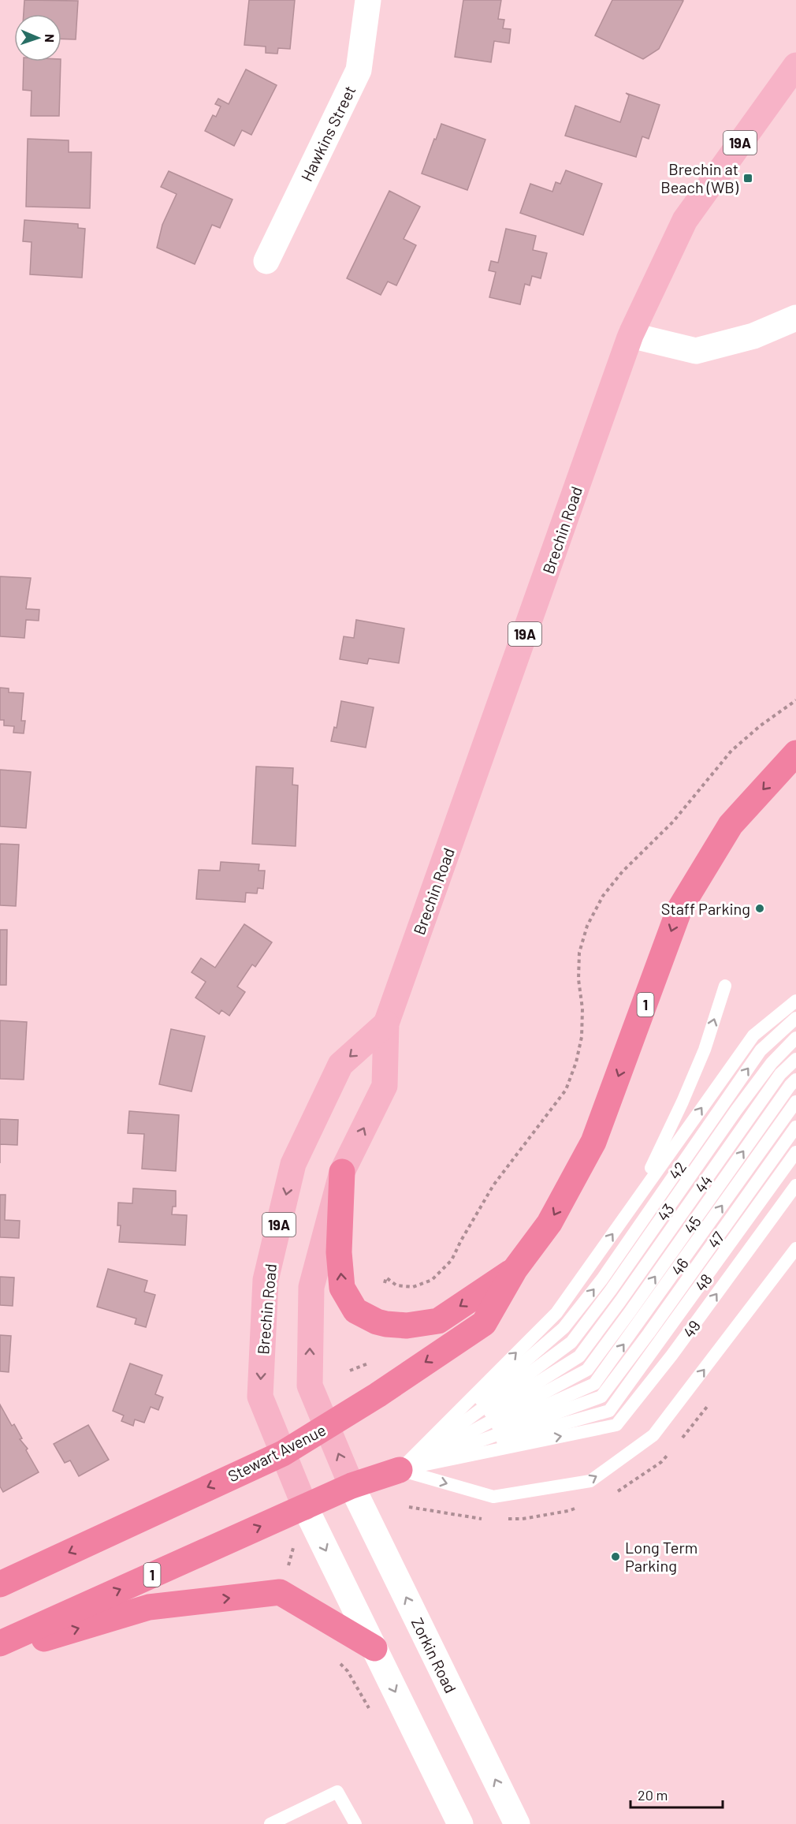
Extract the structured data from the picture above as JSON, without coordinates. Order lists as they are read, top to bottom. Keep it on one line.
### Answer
{"streets":{"highway":["1","Stewart Avenue"],"main road":["19A","Brechin Road"],"street":["Hawkins Street","Zorkin Road"],"lane":["42","44","43","45","47","46","48","49"]},"crossings":[["Brechin Road","1"],["Brechin Road","Stewart Avenue"],["Brechin Road","Zorkin Road"],["1","42"],["1","44"],["1","43"],["1","45"],["1","47"],["1","46"],["1","48"],["1","49"],["1","Stewart Avenue"],["1","Zorkin Road"],["42","44"],["42","43"],["42","45"],["42","47"],["42","46"],["42","48"],["42","49"],["44","43"],["44","45"],["44","47"],["44","46"],["44","48"],["44","49"],["43","45"],["43","47"],["43","46"],["43","48"],["43","49"],["45","47"],["45","46"],["45","48"],["45","49"],["47","46"],["47","48"],["47","49"],["46","48"],["46","49"],["48","49"]],"places":{"transit":["Brechin at Beach (WB)"],"other":["Staff Parking","Long Term Parking"]},"scale_bar":"20 m","north":"right"}
